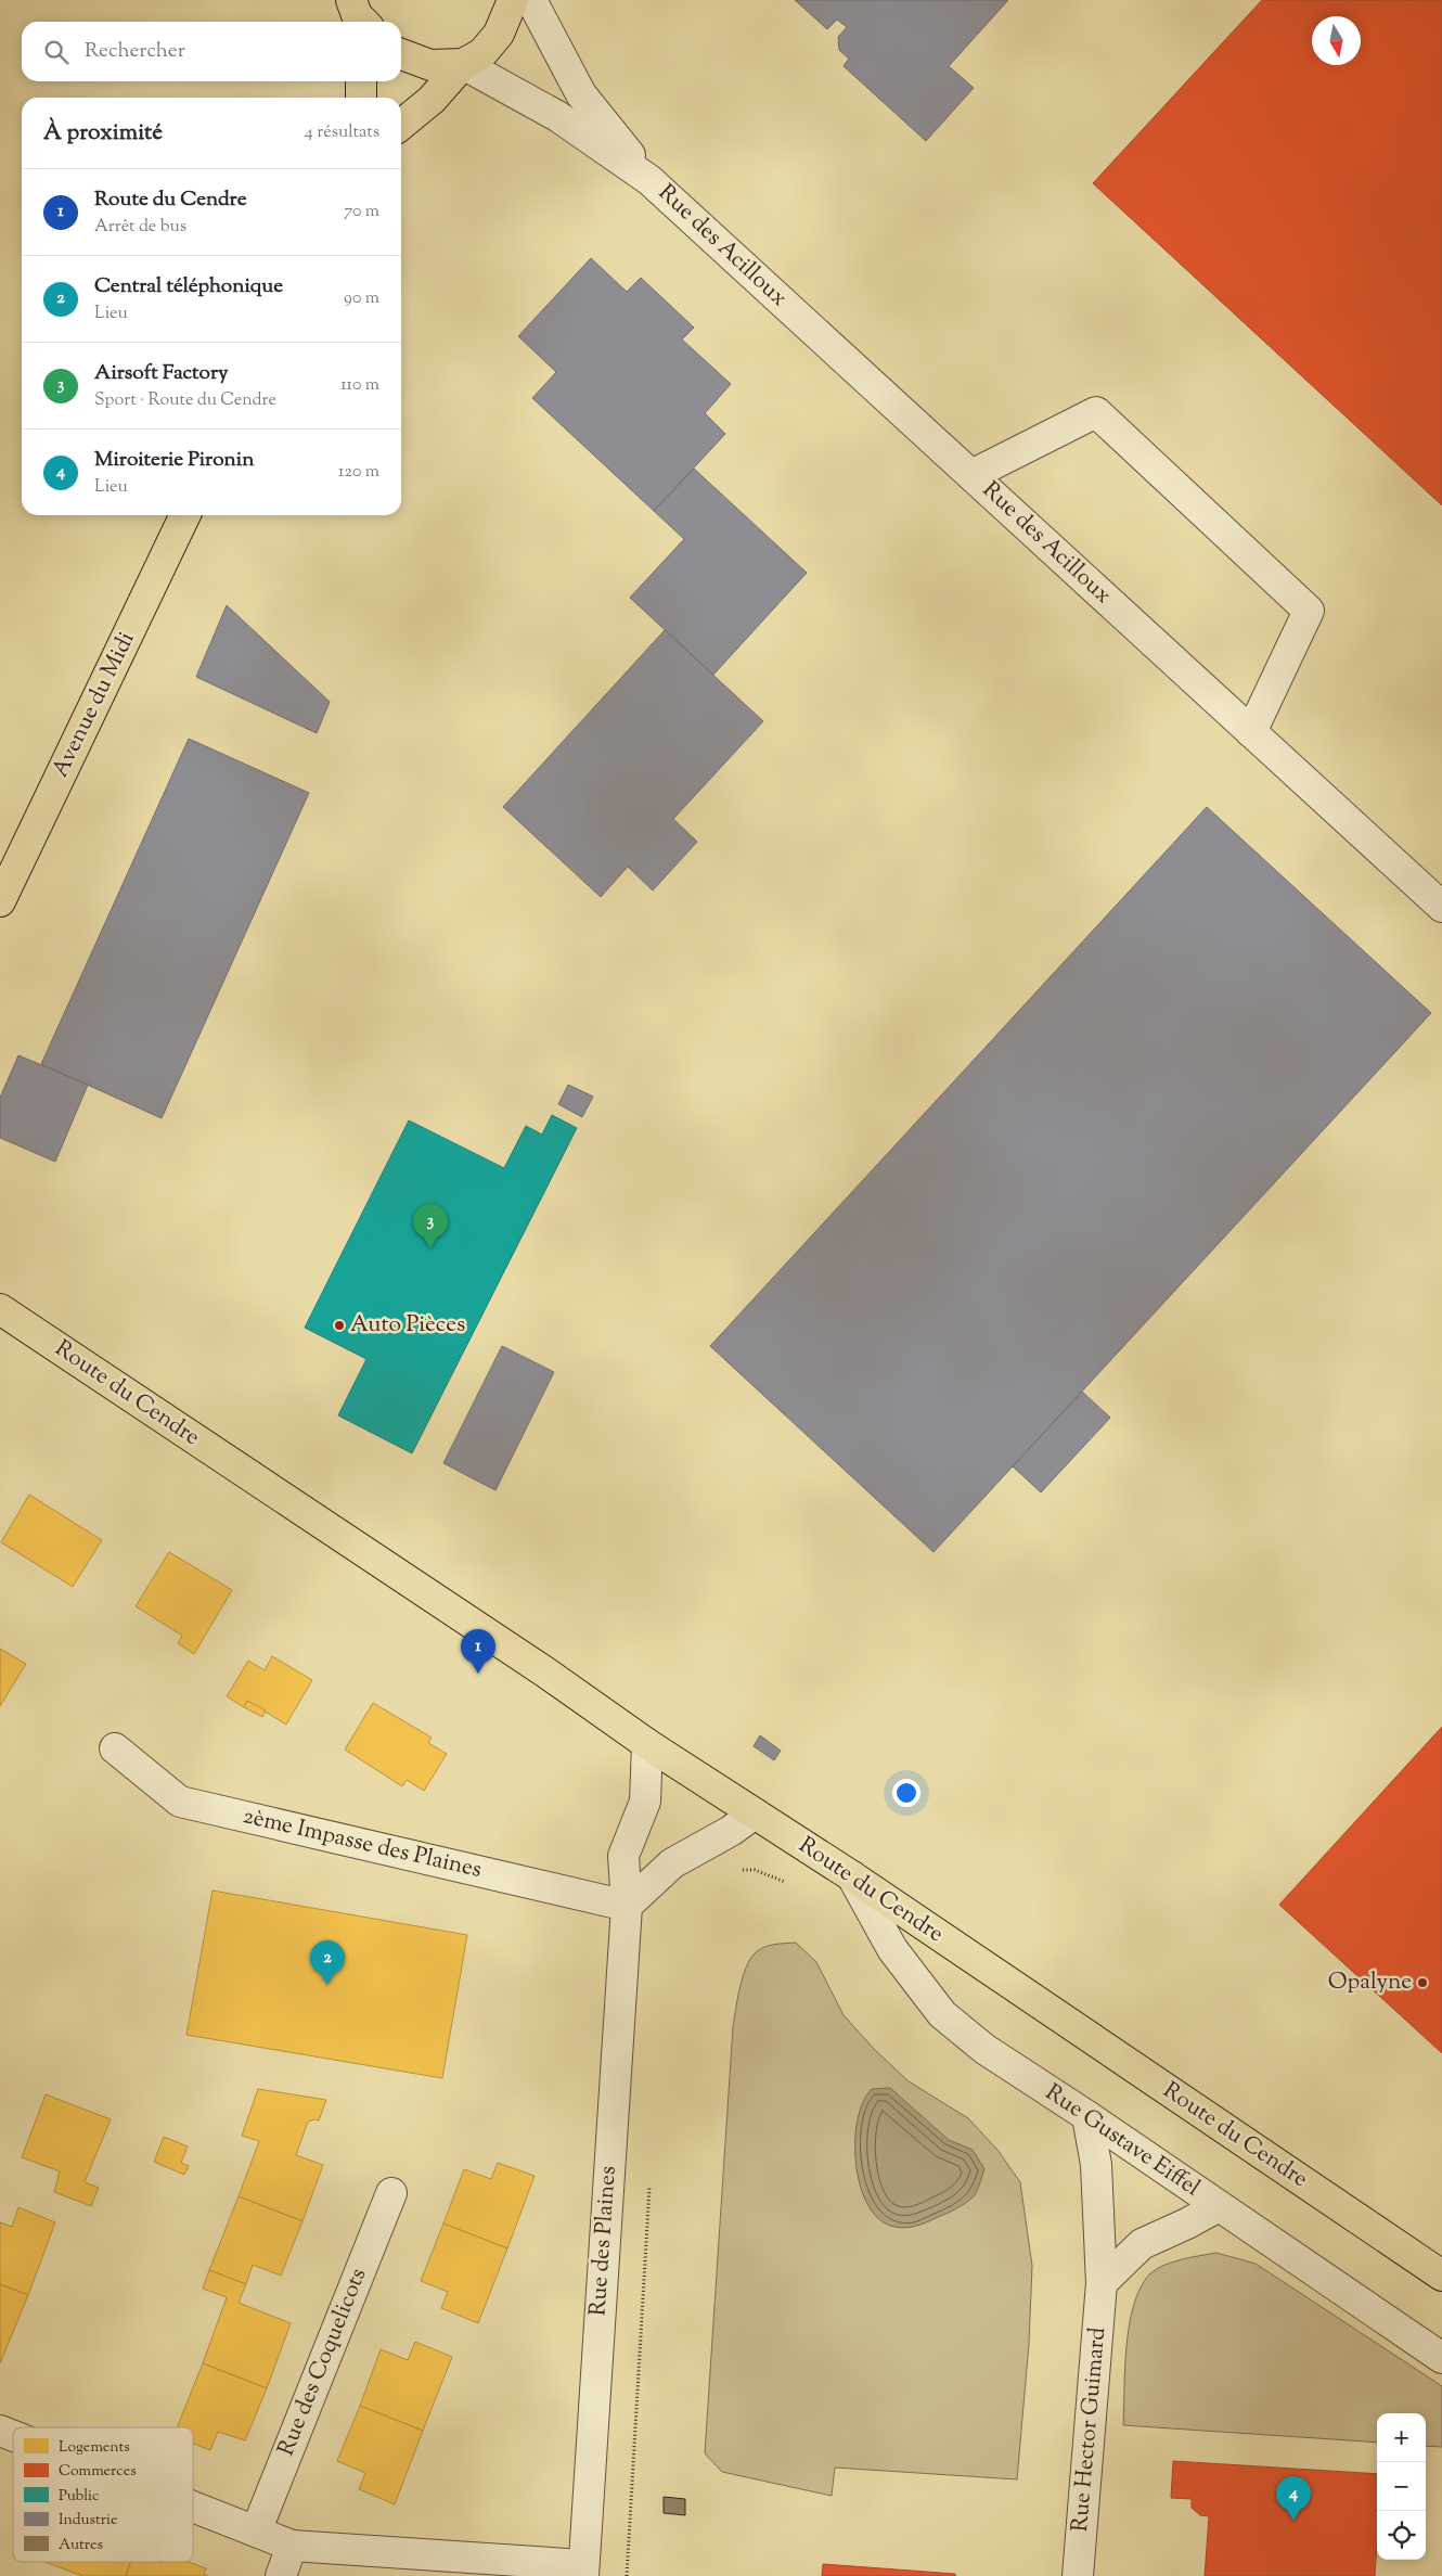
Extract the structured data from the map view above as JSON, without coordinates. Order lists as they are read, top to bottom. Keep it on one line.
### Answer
{"streets":{"main road":["Avenue du Midi","Route du Cendre"],"street":["Rue des Acilloux","2ème Impasse des Plaines","Rue Gustave Eiffel","Rue des Plaines","Rue des Coquelicots","Rue Hector Guimard"]},"crossings":[["Route du Cendre","Rue Gustave Eiffel"],["Route du Cendre","Rue des Plaines"],["2ème Impasse des Plaines","Rue des Plaines"],["Rue Gustave Eiffel","Rue Hector Guimard"]],"places":["Auto Pièces","Opalyne"],"legend":["Logements","Commerces","Public","Industrie","Autres"],"north":"bottom","page":{"search":"Rechercher","heading":["À proximité","4 résultats"],"list":[{"mark":"1","name":"Route du Cendre","note":"Arrêt de bus","value":"70 m"},{"mark":"2","name":"Central téléphonique","note":"Lieu","value":"90 m"},{"mark":"3","name":"Airsoft Factory","note":"Sport · Route du Cendre","value":"110 m"},{"mark":"4","name":"Miroiterie Pironin","note":"Lieu","value":"120 m"}],"pins":["3","1","2","4"],"map_buttons":["+","−"]}}
